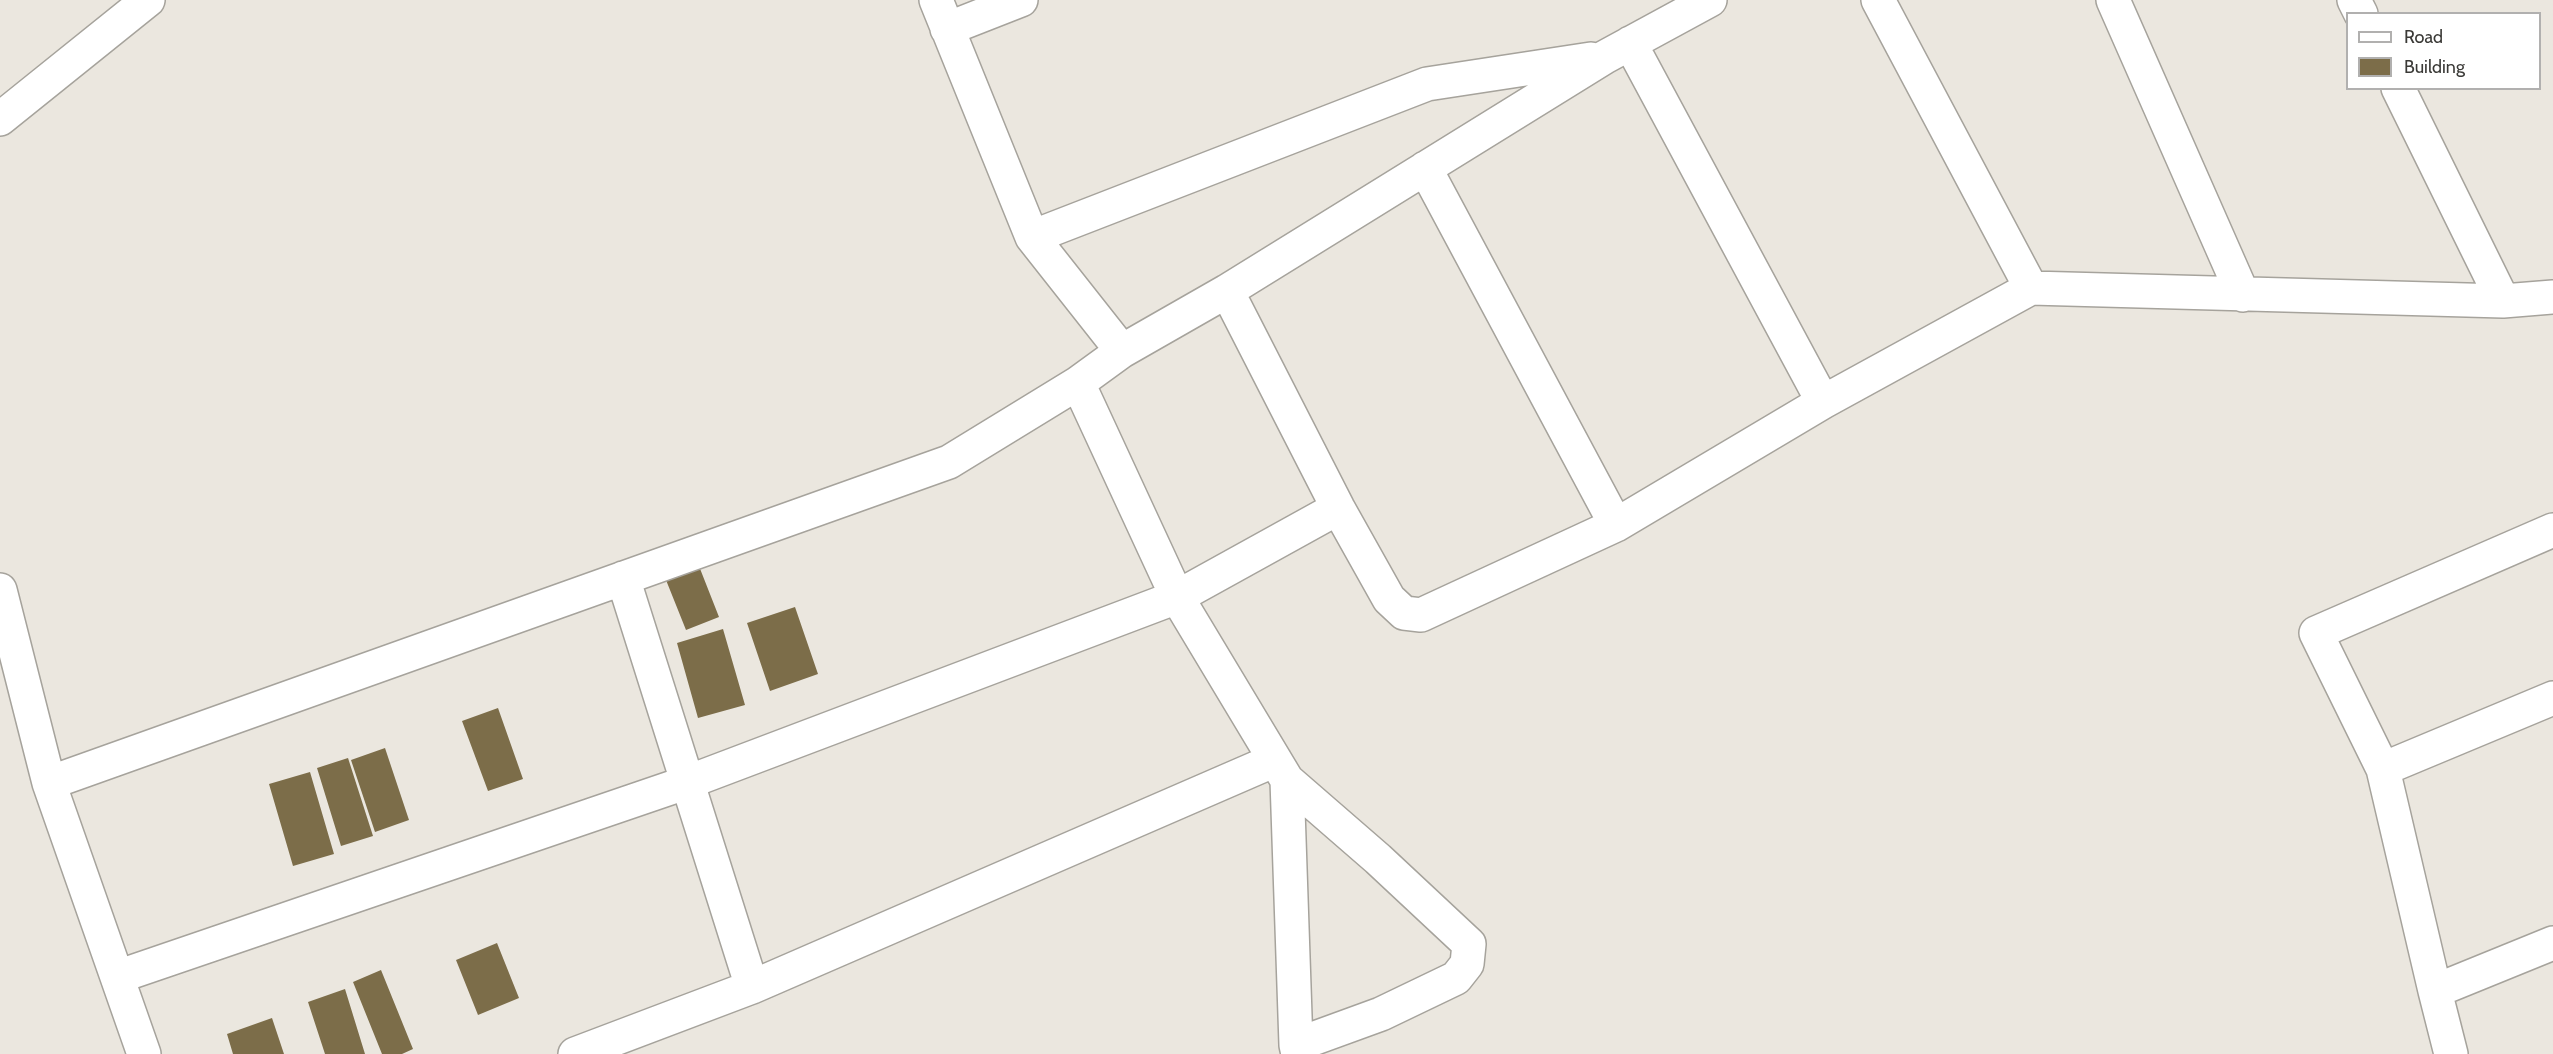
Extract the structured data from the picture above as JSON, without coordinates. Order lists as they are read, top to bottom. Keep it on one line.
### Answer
{"legend":["Road","Building"]}
